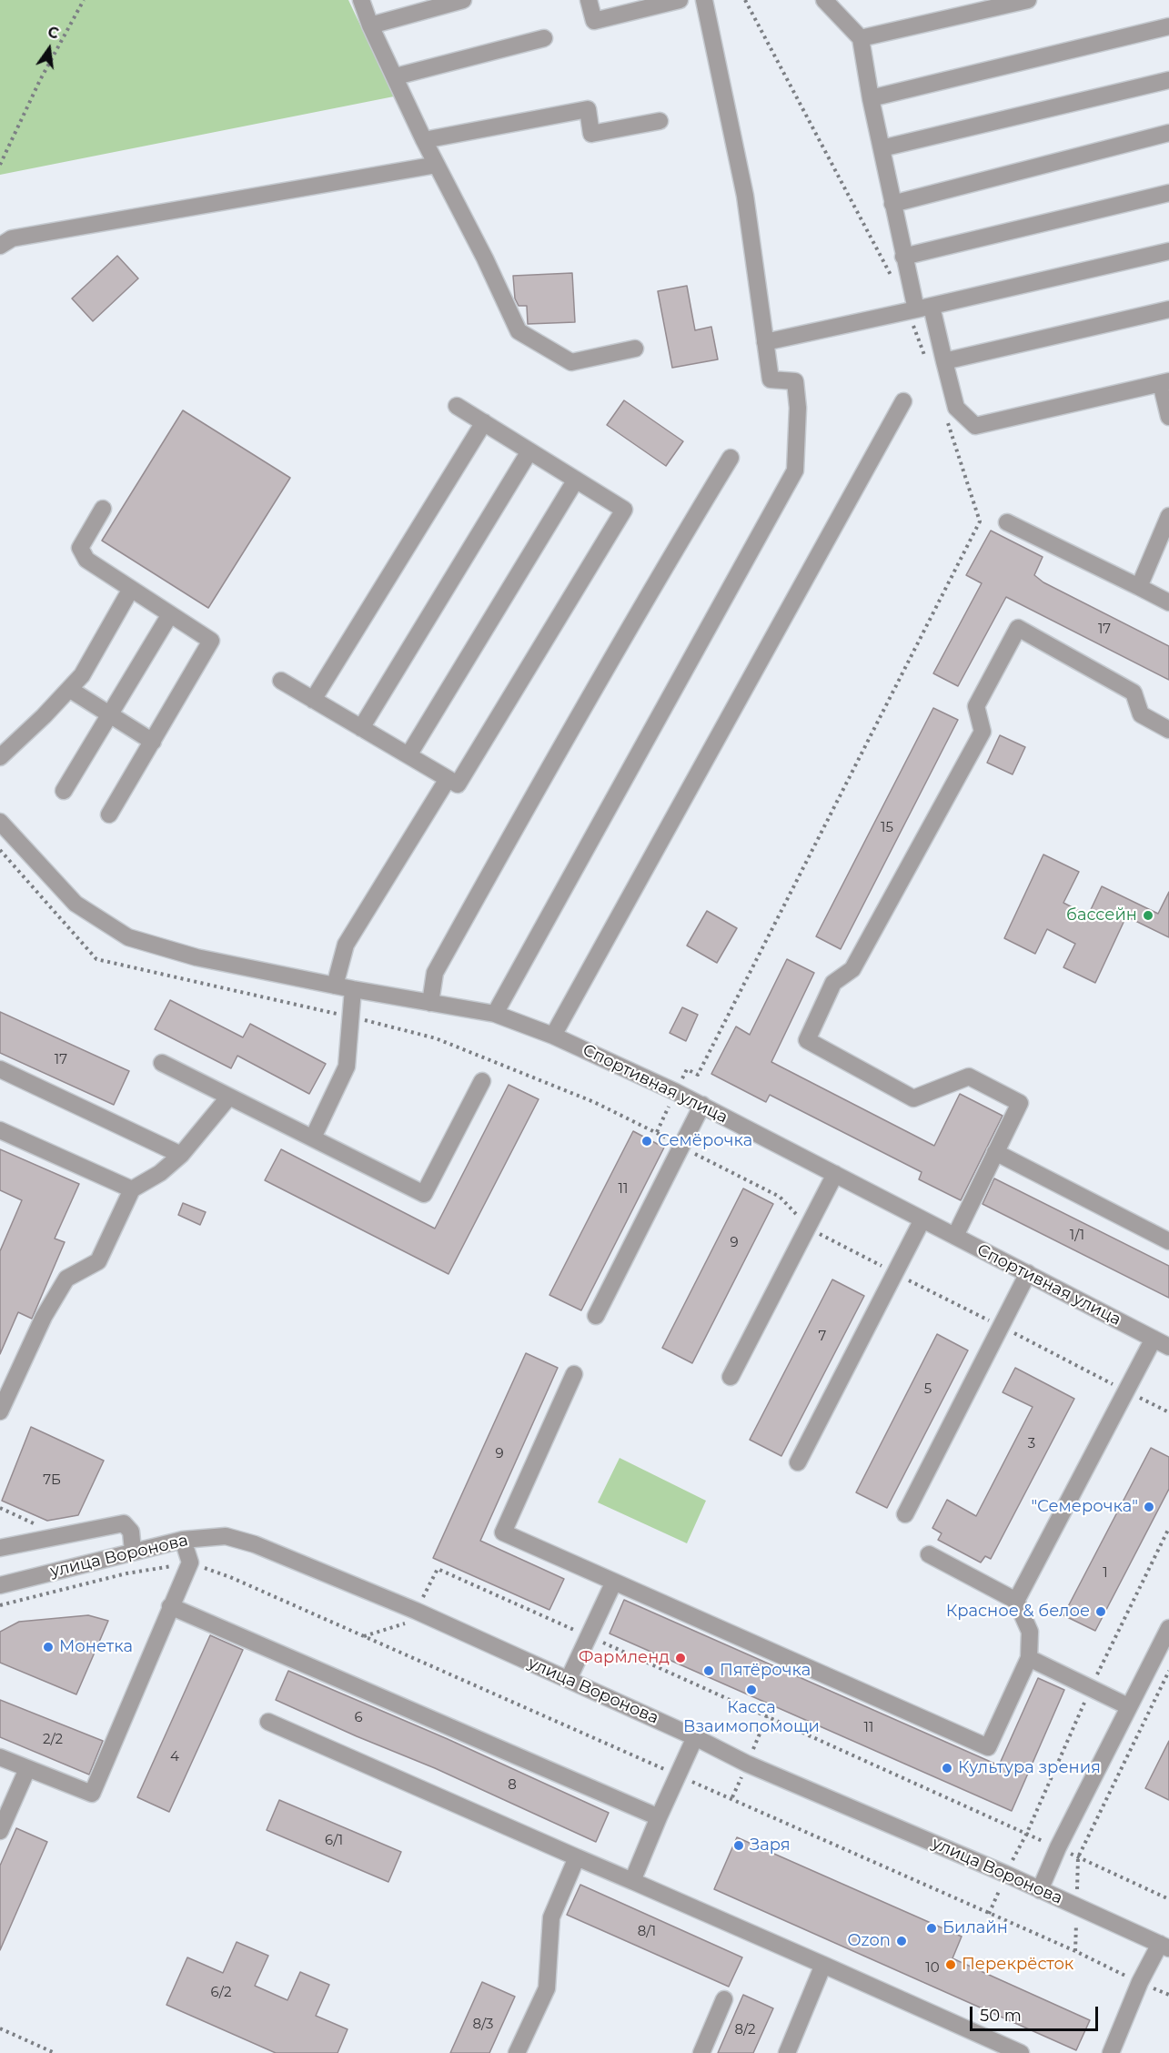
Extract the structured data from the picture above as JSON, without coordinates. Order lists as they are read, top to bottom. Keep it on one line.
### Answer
{"streets":{"street":["Спортивная улица","улица Воронова"]},"places":["бассейн","Семёрочка","\"Семерочка\"","Красное & белое","Монетка","Фармленд","Пятёрочка","Касса Взаимопомощи","Культура зрения","Заря","Билайн","Ozon","Перекрёсток"],"house_numbers":["17","15","17","11","1/1","9","7","5","3","9","7Б","1","6","11","2/2","4","8","6/1","8/1","10","6/2","8/3","8/2"],"scale_bar":"50 m","north":"top"}
